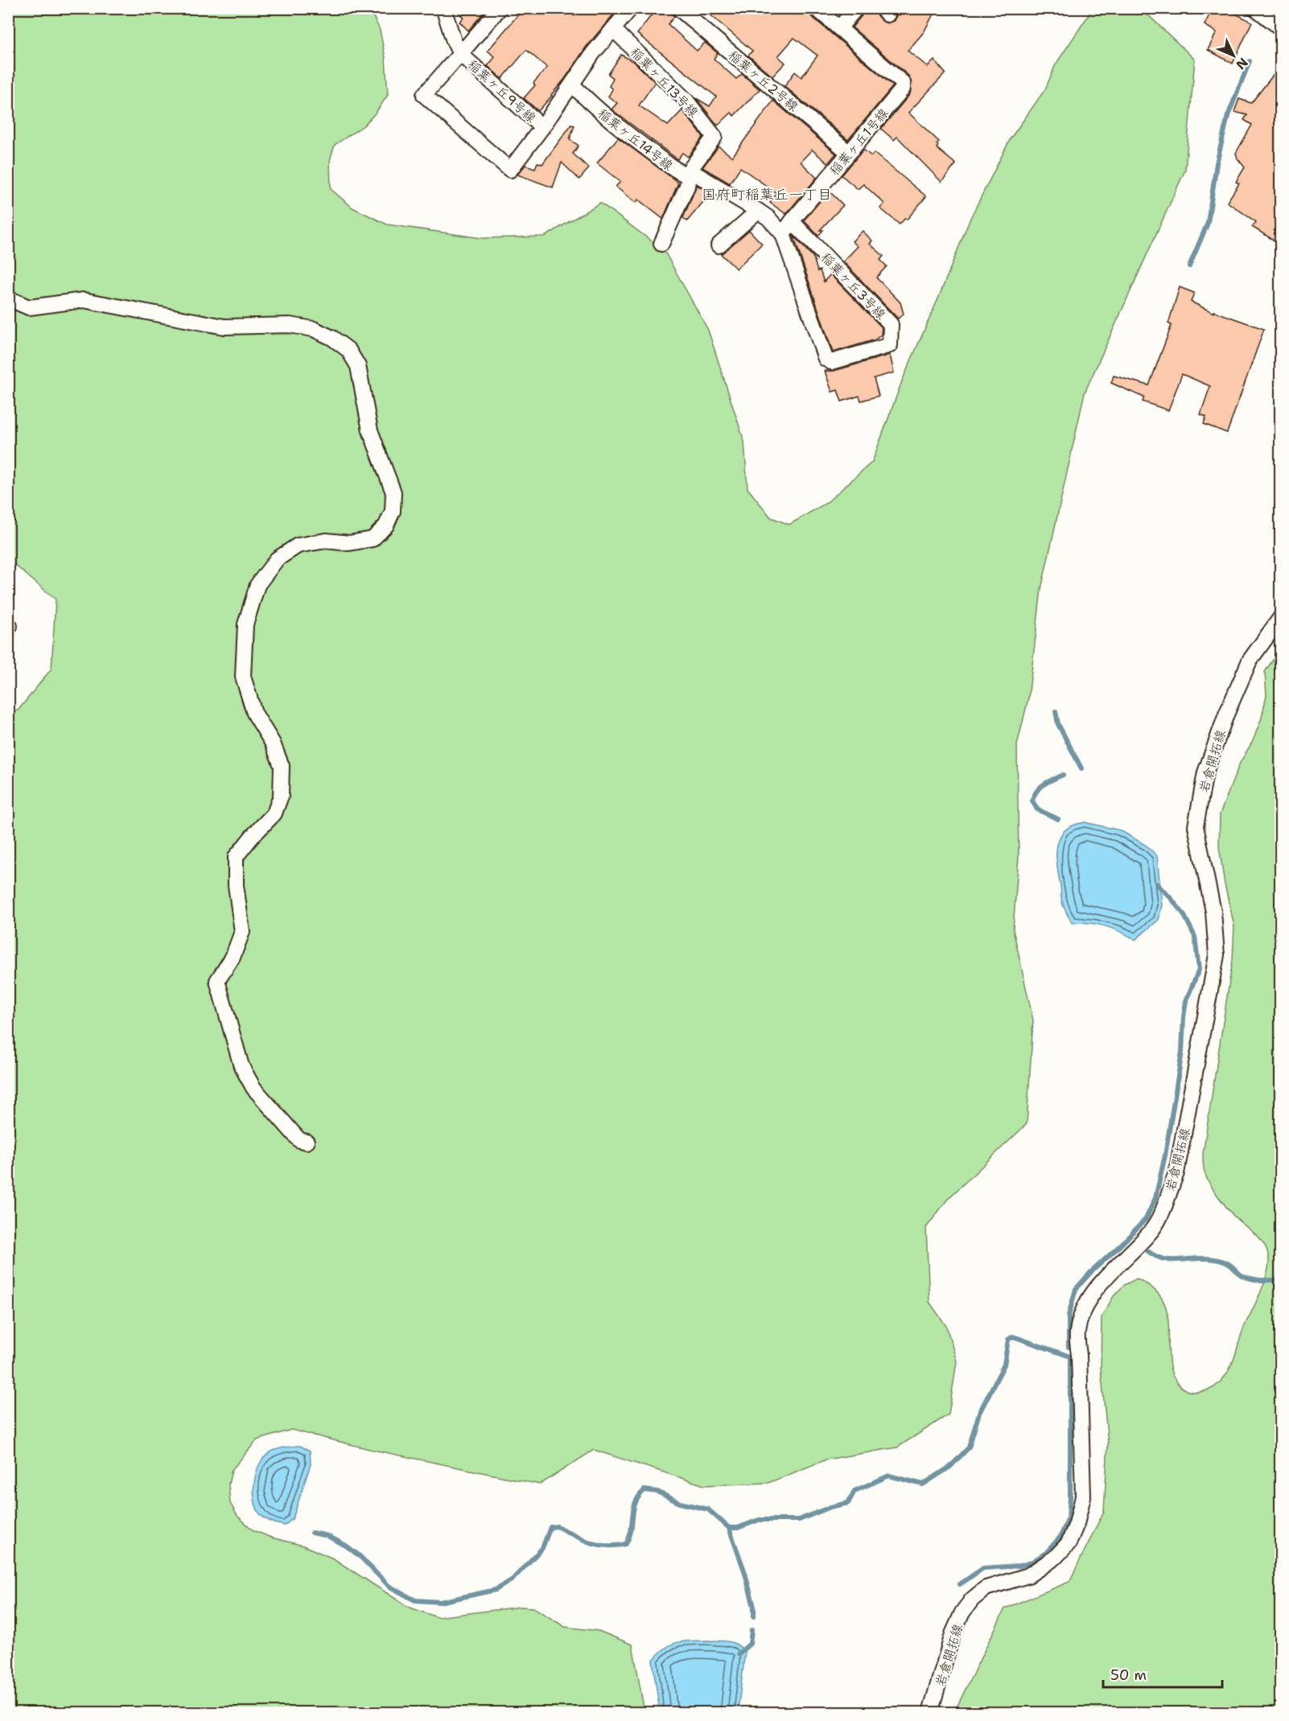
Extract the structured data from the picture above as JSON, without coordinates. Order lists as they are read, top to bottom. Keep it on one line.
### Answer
{"streets":{"street":["稲葉ヶ丘2号線","稲葉ヶ丘13号線","稲葉ヶ丘9号線","稲葉ヶ丘14号線","稲葉ヶ丘1号線","稲葉ヶ丘3号線","岩倉開拓線"]},"crossings":[["稲葉ヶ丘2号線","稲葉ヶ丘1号線"],["稲葉ヶ丘13号線","稲葉ヶ丘9号線"],["稲葉ヶ丘13号線","稲葉ヶ丘14号線"],["稲葉ヶ丘9号線","稲葉ヶ丘14号線"],["稲葉ヶ丘1号線","稲葉ヶ丘3号線"]],"districts":["国府町稲葉丘一丁目"],"scale_bar":"50 m","north":"bottom right"}
